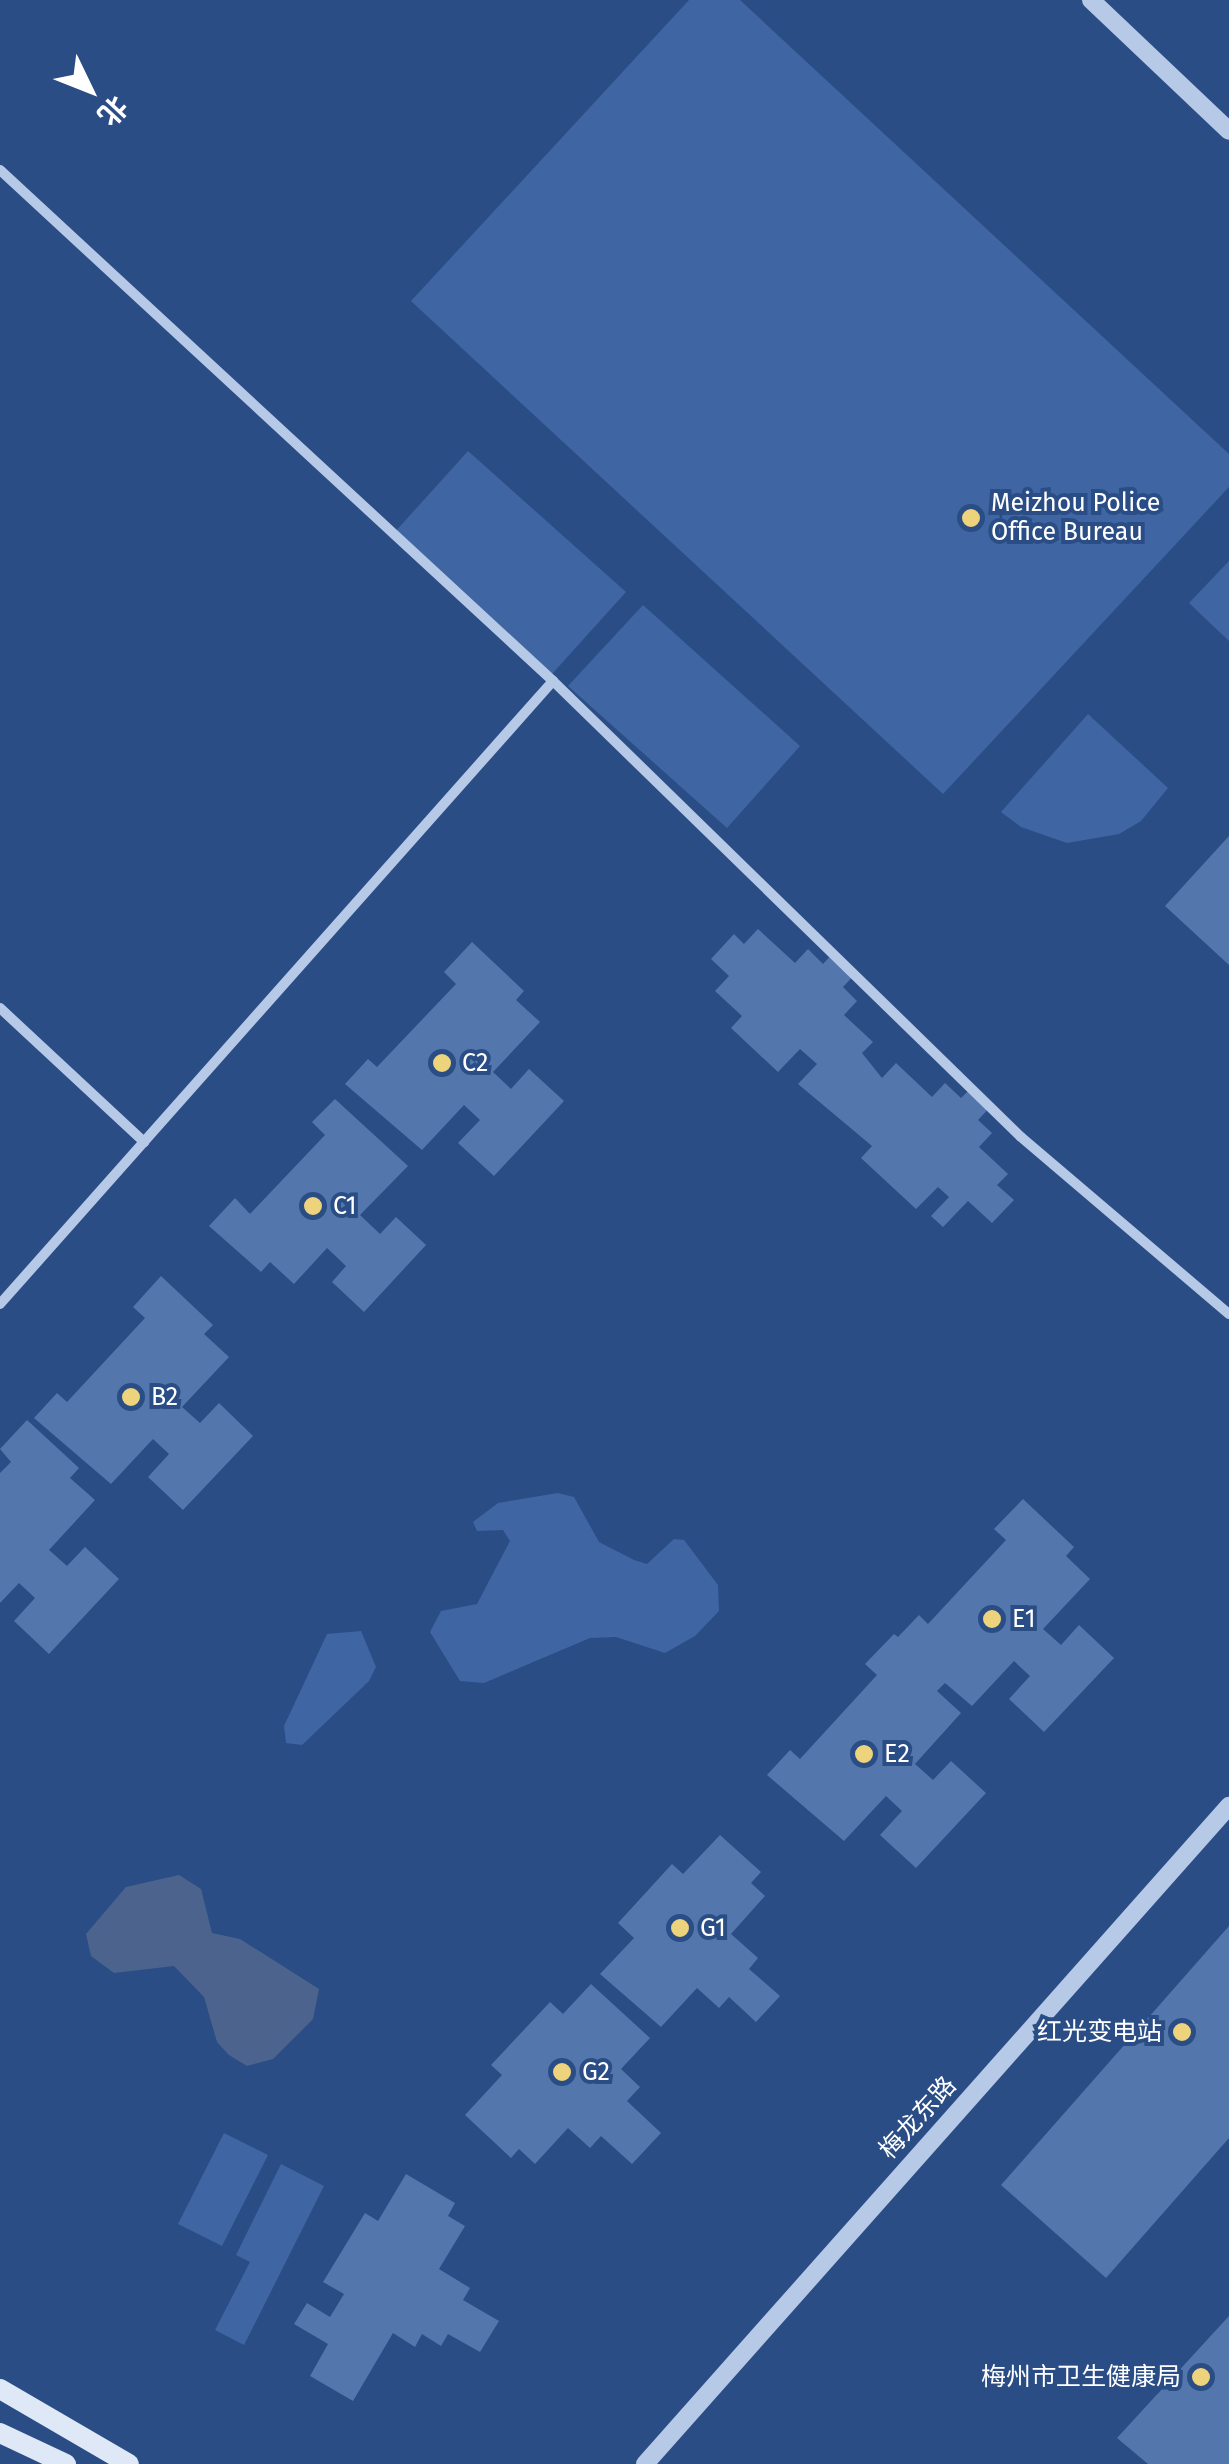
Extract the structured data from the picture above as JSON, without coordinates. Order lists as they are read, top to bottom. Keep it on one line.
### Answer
{"streets":{"street":["梅龙东路"]},"places":["Meizhou Police Office Bureau","C2","C1","B2","E1","E2","G1","红光变电站","G2","梅州市卫生健康局"],"north":"bottom right"}
